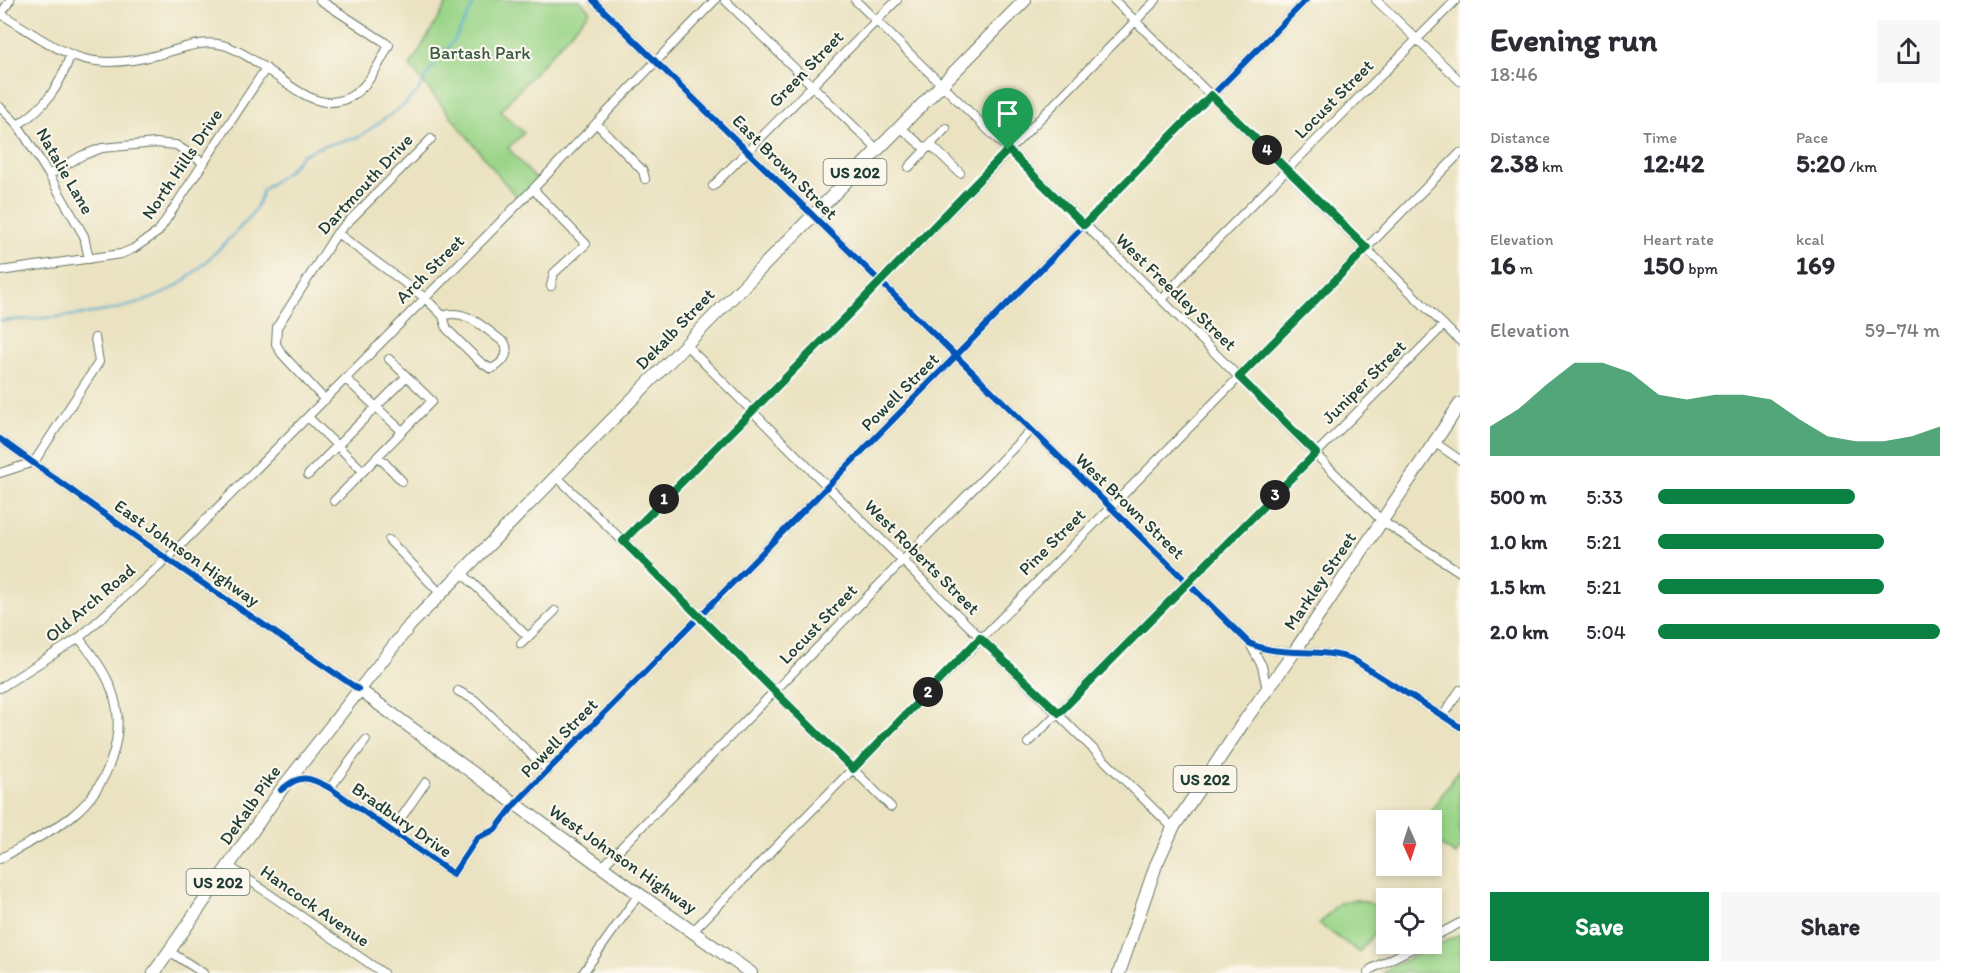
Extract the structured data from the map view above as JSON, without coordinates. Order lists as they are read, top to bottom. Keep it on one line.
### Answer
{"streets":{"highway":["US 202","Dekalb Street","Markley Street","DeKalb Pike","West Johnson Highway"],"street":["Green Street","Locust Street","North Hills Drive","East Brown Street","Natalie Lane","Dartmouth Drive","Arch Street","West Freedley Street","Juniper Street","Powell Street","West Brown Street","Pine Street","East Johnson Highway","West Roberts Street","Old Arch Road","Bradbury Drive","Hancock Avenue"]},"crossings":[["Green Street","East Brown Street"],["Green Street","West Freedley Street"],["Locust Street","West Freedley Street"],["Locust Street","West Brown Street"],["Locust Street","West Roberts Street"],["Locust Street","West Johnson Highway"],["North Hills Drive","Natalie Lane"],["East Brown Street","Arch Street"],["East Brown Street","Dekalb Street"],["East Brown Street","Powell Street"],["East Brown Street","West Brown Street"],["Dartmouth Drive","Arch Street"],["Arch Street","East Johnson Highway"],["Arch Street","Old Arch Road"],["West Freedley Street","Dekalb Street"],["West Freedley Street","Juniper Street"],["West Freedley Street","Powell Street"],["West Freedley Street","Pine Street"],["West Freedley Street","Markley Street"],["Dekalb Street","East Johnson Highway"],["Dekalb Street","West Roberts Street"],["Dekalb Street","DeKalb Pike"],["Dekalb Street","West Johnson Highway"],["Juniper Street","West Brown Street"],["Juniper Street","West Roberts Street"],["Powell Street","West Brown Street"],["Powell Street","West Roberts Street"],["Powell Street","Bradbury Drive"],["Powell Street","West Johnson Highway"],["West Brown Street","Pine Street"],["Pine Street","West Roberts Street"],["Pine Street","West Johnson Highway"],["East Johnson Highway","Old Arch Road"],["East Johnson Highway","DeKalb Pike"],["East Johnson Highway","West Johnson Highway"],["West Roberts Street","Markley Street"],["DeKalb Pike","Bradbury Drive"],["DeKalb Pike","West Johnson Highway"],["DeKalb Pike","Hancock Avenue"],["Bradbury Drive","West Johnson Highway"]],"parks":["Bartash Park"],"north":"bottom","page":{"heading":["Evening run","18:46"],"stats":[["Distance","2.38 km"],["Time","12:42"],["Pace","5:20 /km"],["Elevation","16 m"],["Heart rate","150 bpm"],["kcal","169"]],"pins":["4","3","1","2"],"chart":["Elevation","59–74 m"],"list":[{"name":"500 m","note":"5:33"},{"name":"1.0 km","note":"5:21"},{"name":"1.5 km","note":"5:21"},{"name":"2.0 km","note":"5:04"}],"buttons":["Save","Share"]}}
